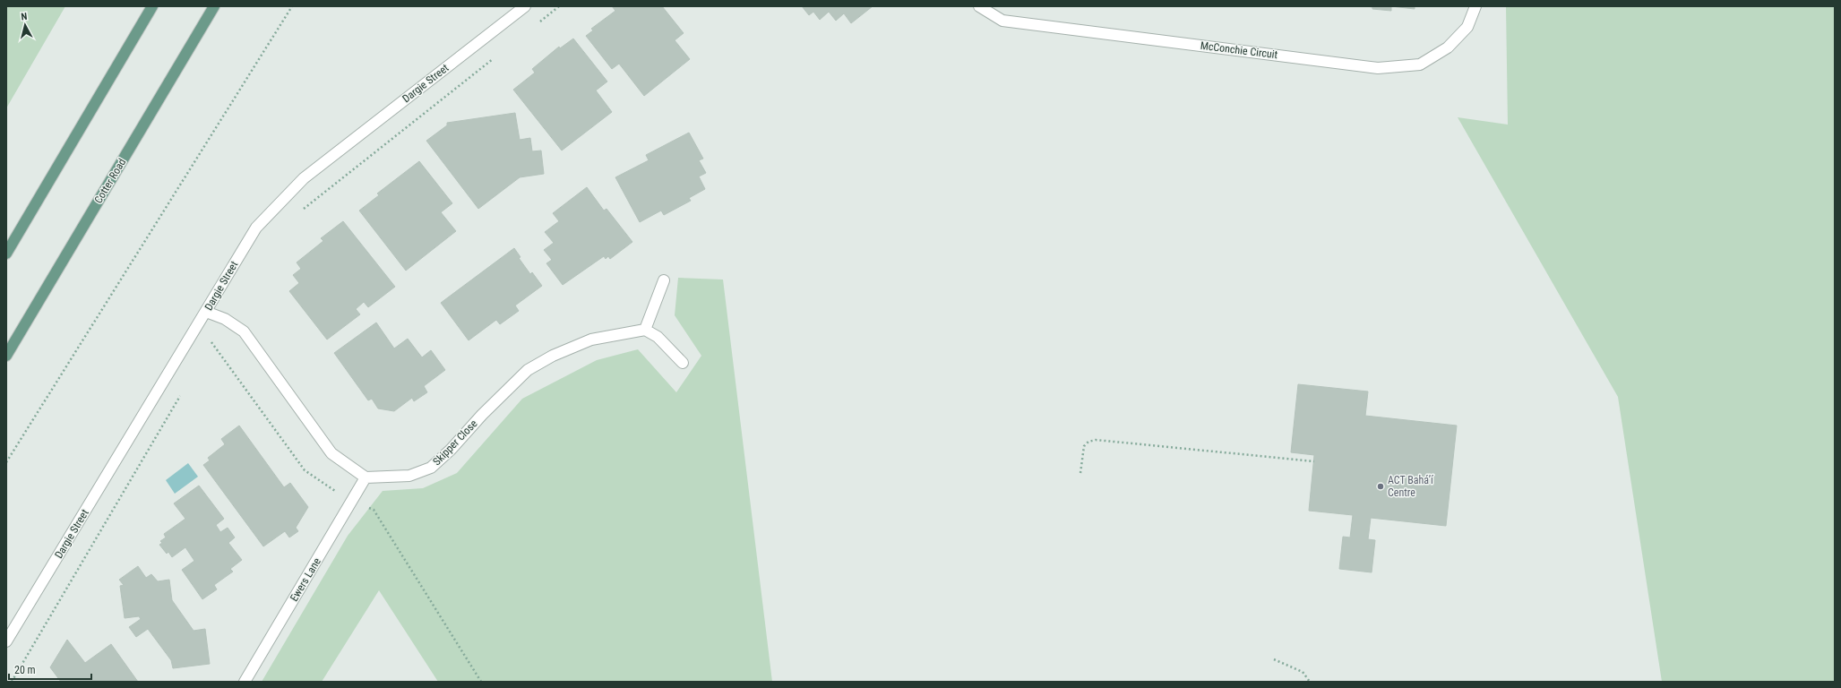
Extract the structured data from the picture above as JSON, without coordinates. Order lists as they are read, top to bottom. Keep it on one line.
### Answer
{"streets":{"main road":["Cotter Road"],"street":["McConchie Circuit","Dargie Street","Skipper Close","Ewers Lane"]},"crossings":[["Skipper Close","Ewers Lane"]],"places":["ACT Bahá’í Centre"],"scale_bar":"20 m","north":"top"}
